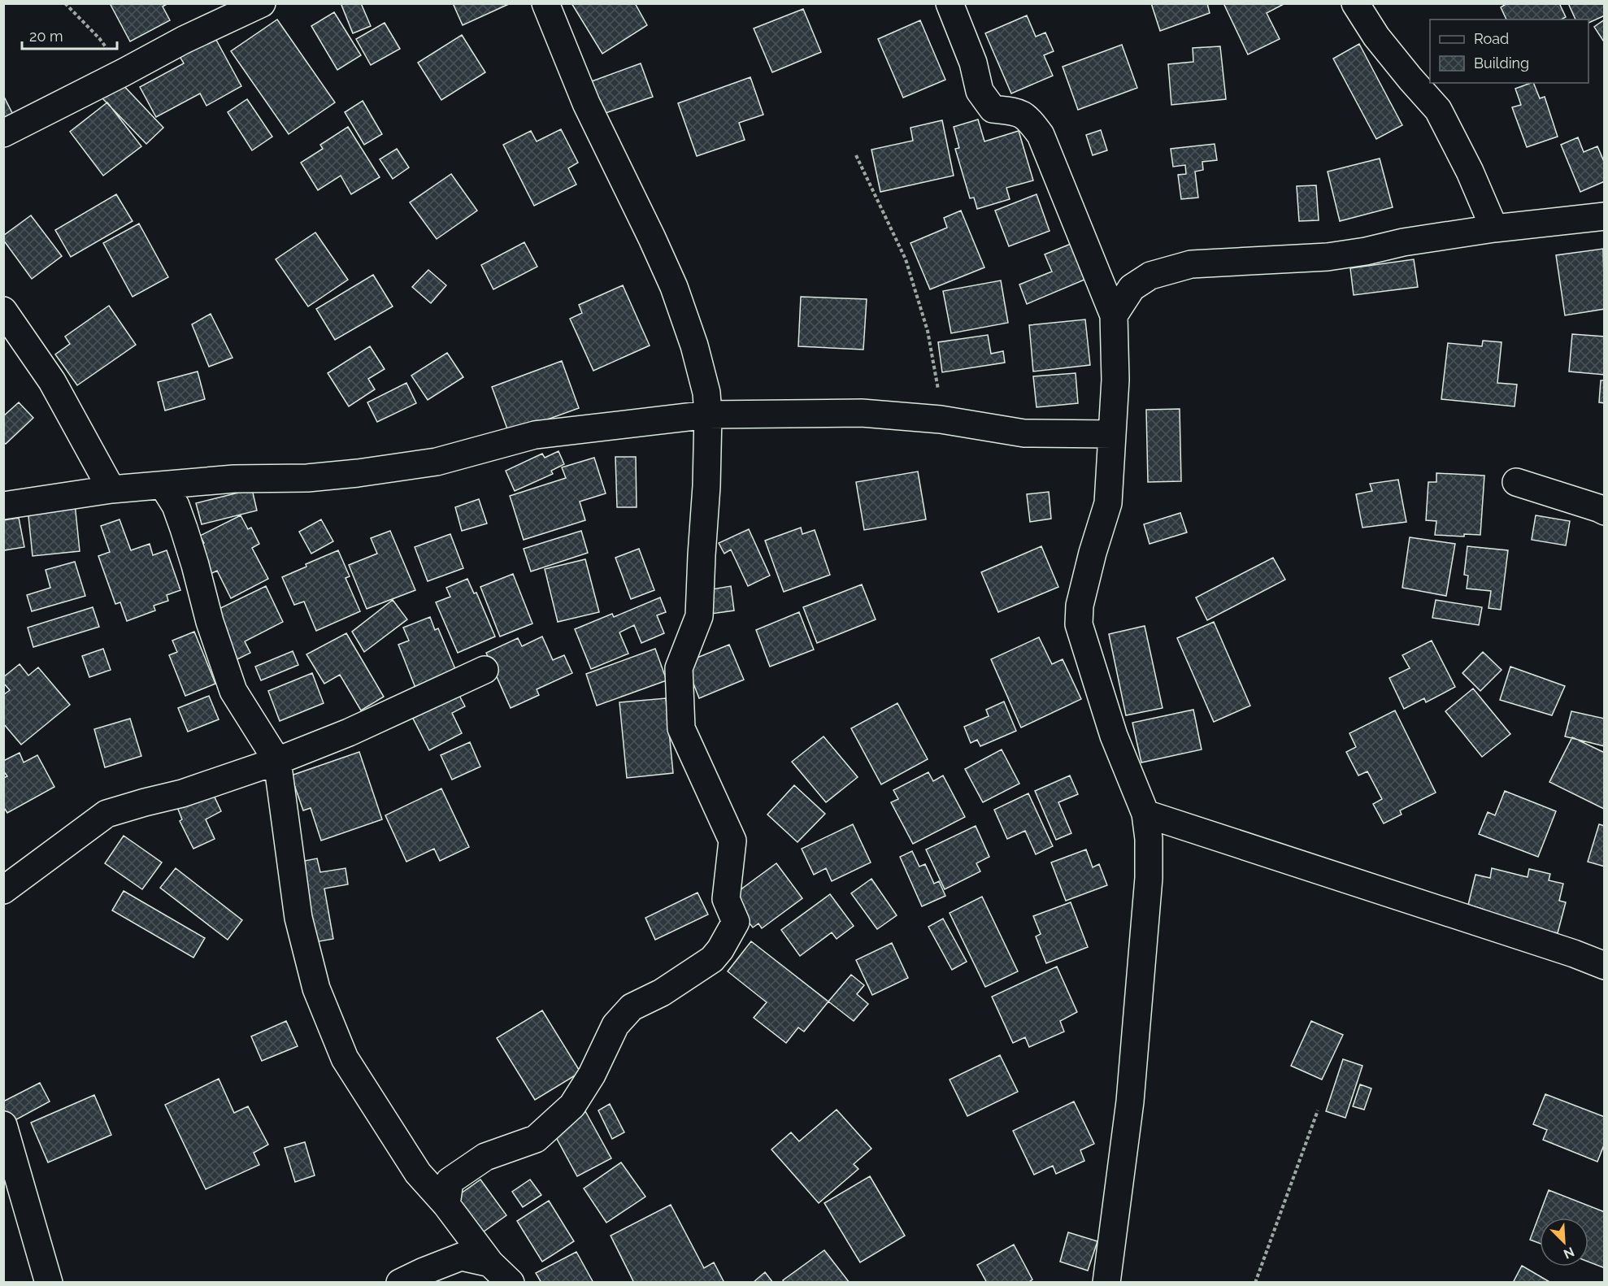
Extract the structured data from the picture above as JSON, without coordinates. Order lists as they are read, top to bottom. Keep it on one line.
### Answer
{"legend":["Road","Building"],"scale_bar":"20 m","north":"bottom right"}
